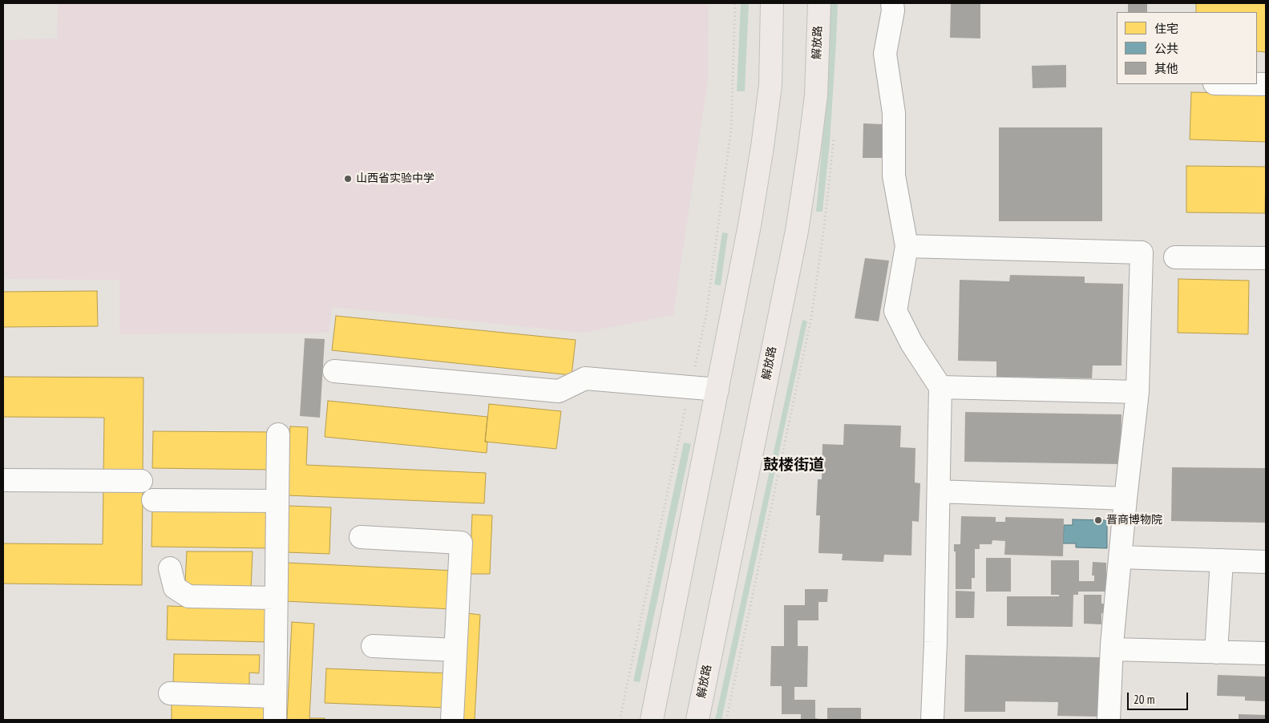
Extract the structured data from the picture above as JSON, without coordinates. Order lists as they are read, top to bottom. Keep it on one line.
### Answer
{"streets":{"main road":["解放路"]},"districts":["鼓楼街道"],"places":["山西省实验中学","晋商博物院"],"legend":["住宅","公共","其他"],"scale_bar":"20 m"}
